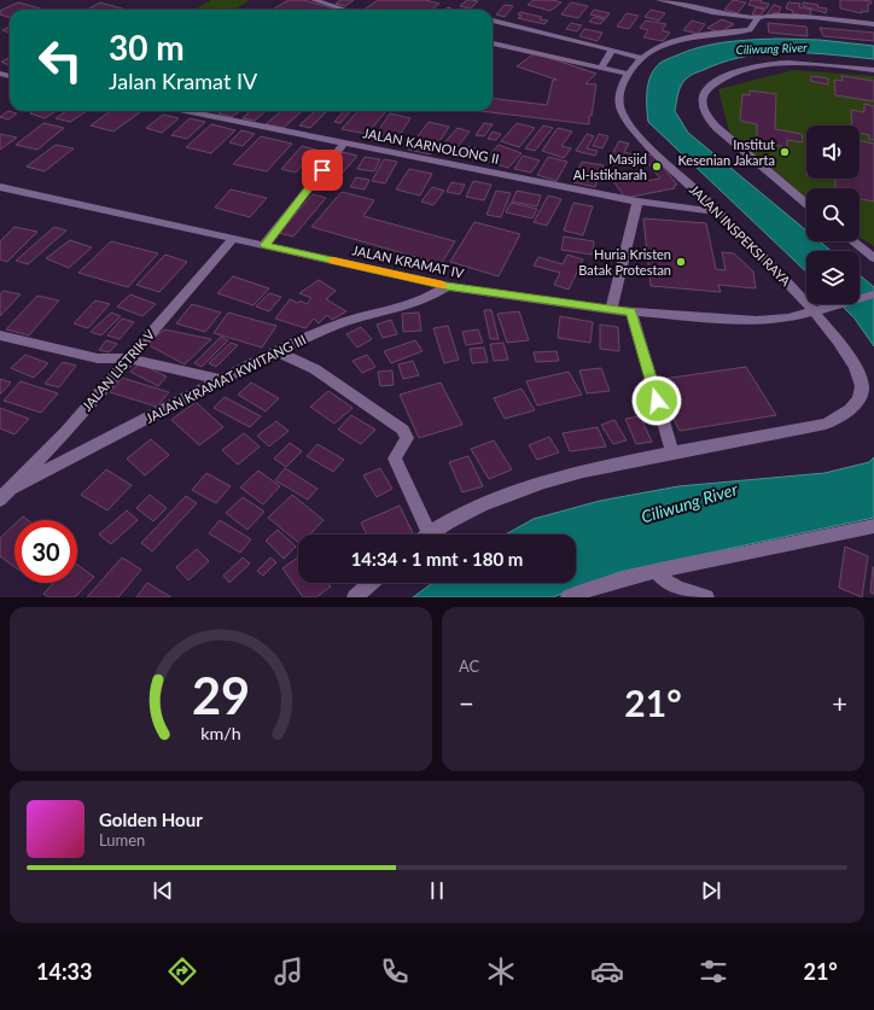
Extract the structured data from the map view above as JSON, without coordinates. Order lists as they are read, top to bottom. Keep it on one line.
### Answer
{"streets":{"street":["JALAN KARNOLONG II","JALAN INSPEKSI RAYA","JALAN KRAMAT IV","JALAN LISTRIK V","JALAN KRAMAT KWITANG III"]},"crossings":[["JALAN KARNOLONG II","JALAN INSPEKSI RAYA"],["JALAN KARNOLONG II","JALAN KRAMAT IV"],["JALAN INSPEKSI RAYA","JALAN KRAMAT IV"],["JALAN KRAMAT IV","JALAN LISTRIK V"],["JALAN KRAMAT IV","JALAN KRAMAT KWITANG III"],["JALAN LISTRIK V","JALAN KRAMAT KWITANG III"]],"water":["Ciliwung River"],"places":["Institut Kesenian Jakarta","Masjid Al-Istikharah","Huria Kristen Batak Protestan"],"page":{"turn":["30 m","Jalan Kramat IV"],"limit":"30","trip":"14:34 · 1 mnt · 180 m","tile":"AC","heat":["−","21°","+"],"song":["Golden Hour","Lumen"],"tabs":["14:33","21°"],"gauge":["29","km/h"]}}
